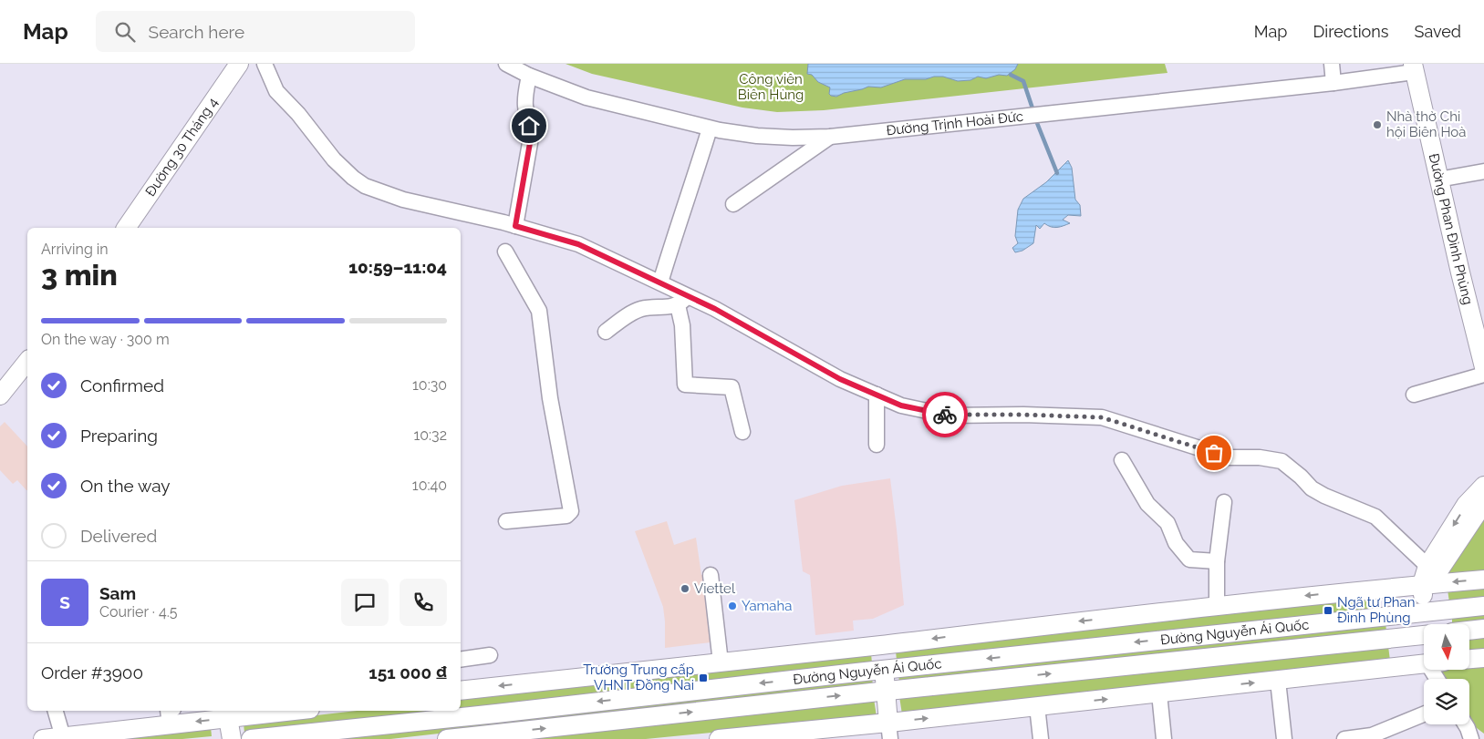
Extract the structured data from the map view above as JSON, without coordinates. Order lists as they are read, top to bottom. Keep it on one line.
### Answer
{"streets":{"main road":["Đường 30 Tháng 4","Đường Phan Đình Phùng","Đường Nguyễn Ái Quốc"],"street":["Đường Trịnh Hoài Đức"]},"crossings":[["Đường Trịnh Hoài Đức","Đường Phan Đình Phùng"]],"parks":["Công viên Biên Hùng"],"places":{"other":["Nhà thờ Chi hội Biên Hoà","Viettel","Yamaha"],"transit":["Ngã tư Phan Đình Phùng","Trường Trung cấp VHNT Đồng Nai"]},"north":"bottom","page":{"header":"Map","search":"Search here","nav":["Map","Directions","Saved"],"heading":["3 min","Arriving in","10:59–11:04"],"panel":["Sam","Courier · 4.5","Order #3900","151 000 ₫"],"bar":"On the way · 300 m","list":[["Confirmed","10:30"],["Preparing","10:32"],["On the way","10:40"],"Delivered"],"round":"S"}}
